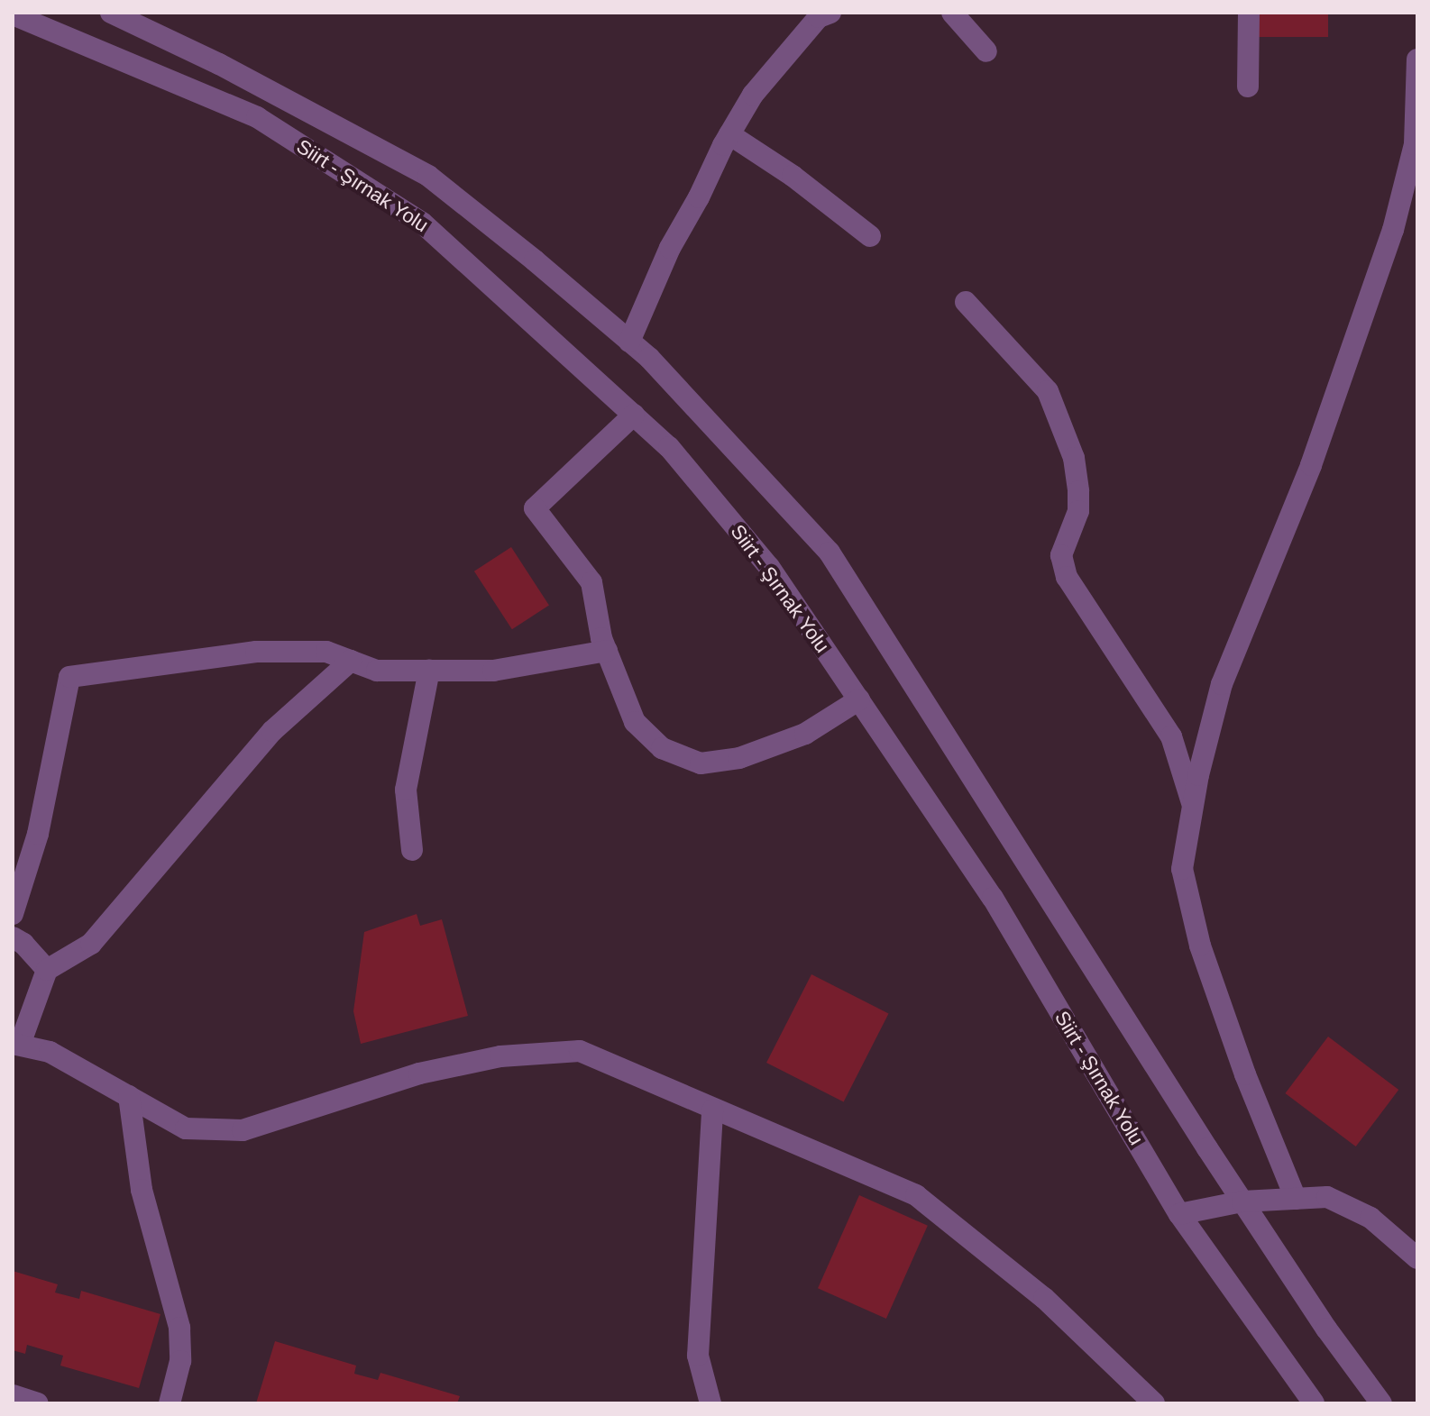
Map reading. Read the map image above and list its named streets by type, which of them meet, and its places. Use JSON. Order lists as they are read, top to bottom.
{
  "streets": {
    "street": ["Siirt - Şırnak Yolu"]
  }
}
